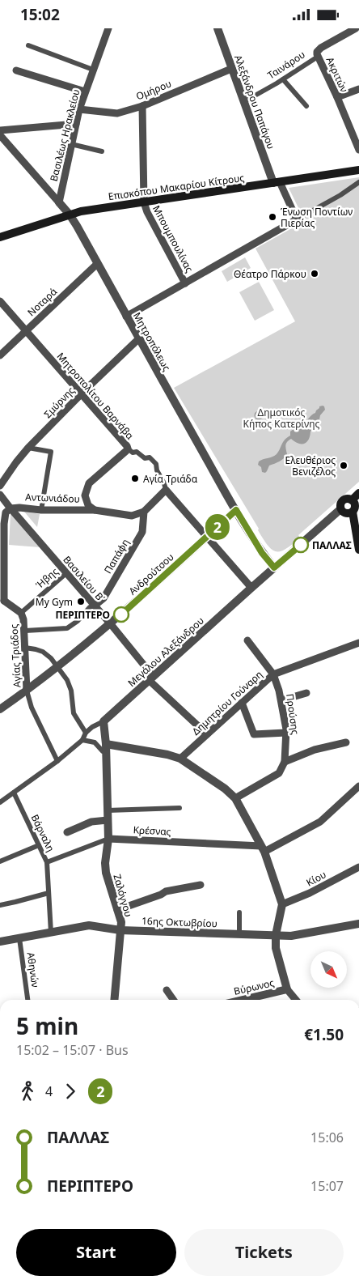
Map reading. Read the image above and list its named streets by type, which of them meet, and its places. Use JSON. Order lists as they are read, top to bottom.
{
  "streets": {
    "main road": ["Επισκόπου Μακαρίου Κίτρους"],
    "street": [
      "Ταινάρου",
      "Ακριτών",
      "Ομήρου",
      "Αλεξάνδρου Παπάγου",
      "Βασιλέως Ηρακλείου",
      "Μπουμπουλίνας",
      "Νοταρά",
      "Μητροπόλεως",
      "Μητροπολίτου Βαρνάβα",
      "Σμύρνης",
      "Αντωνιάδου",
      "Παπάφη",
      "Ανδρούτσου",
      "Ήβης",
      "Βασιλείου Β΄",
      "Μεγάλου Αλεξάνδρου",
      "Αγίας Τριάδος",
      "Δημητρίου Γούναρη",
      "Προύσης",
      "Κρέσνας",
      "Βάρναλη",
      "Κίου",
      "Ζαλόγγου",
      "16ης Οκτωβρίου",
      "Αθηνών",
      "Βύρωνος"
    ]
  },
  "crossings": [
    ["Ταινάρου", "Ακριτών"],
    ["Ταινάρου", "Αλεξάνδρου Παπάγου"],
    ["Ομήρου", "Αλεξάνδρου Παπάγου"],
    ["Ομήρου", "Βασιλέως Ηρακλείου"],
    ["Ομήρου", "Μπουμπουλίνας"],
    ["Αλεξάνδρου Παπάγου", "Επισκόπου Μακαρίου Κίτρους"],
    ["Βασιλέως Ηρακλείου", "Μητροπόλεως"],
    ["Επισκόπου Μακαρίου Κίτρους", "Μπουμπουλίνας"],
    ["Επισκόπου Μακαρίου Κίτρους", "Μητροπόλεως"],
    ["Νοταρά", "Μητροπόλεως"],
    ["Νοταρά", "Μητροπολίτου Βαρνάβα"],
    ["Μητροπόλεως", "Σμύρνης"],
    ["Μητροπόλεως", "Ανδρούτσου"],
    ["Μητροπόλεως", "Μεγάλου Αλεξάνδρου"],
    ["Μητροπολίτου Βαρνάβα", "Σμύρνης"],
    ["Μητροπολίτου Βαρνάβα", "Αντωνιάδου"],
    ["Μητροπολίτου Βαρνάβα", "Ανδρούτσου"],
    ["Μητροπολίτου Βαρνάβα", "Μεγάλου Αλεξάνδρου"],
    ["Αντωνιάδου", "Παπάφη"],
    ["Αντωνιάδου", "Βασιλείου Β΄"],
    ["Παπάφη", "Βασιλείου Β΄"],
    ["Παπάφη", "Αγίας Τριάδος"],
    ["Ανδρούτσου", "Βασιλείου Β΄"],
    ["Ανδρούτσου", "Αγίας Τριάδος"],
    ["Ήβης", "Βασιλείου Β΄"],
    ["Ήβης", "Αγίας Τριάδος"],
    ["Βασιλείου Β΄", "Μεγάλου Αλεξάνδρου"],
    ["Βασιλείου Β΄", "Δημητρίου Γούναρη"],
    ["Μεγάλου Αλεξάνδρου", "Ζαλόγγου"],
    ["Δημητρίου Γούναρη", "Προύσης"],
    ["Κρέσνας", "Βάρναλη"],
    ["Κρέσνας", "Ζαλόγγου"],
    ["Βάρναλη", "16ης Οκτωβρίου"],
    ["Ζαλόγγου", "16ης Οκτωβρίου"],
    ["16ης Οκτωβρίου", "Αθηνών"]
  ],
  "parks": ["Δημοτικός Κήπος Κατερίνης"],
  "places": [
    "Ένωση Ποντίων Πιερίας",
    "Θέατρο Πάρκου",
    "Ελευθέριος Βενιζέλος",
    "Αγία Τριάδα",
    "ΠΑΛΛΑΣ",
    "My Gym",
    "ΠΕΡΙΠΤΕΡΟ"
  ],
  "lines": ["bus line 2"],
  "north": "bottom right",
  "page": {
    "status": "15:02",
    "on_map": "2",
    "heading": ["5 min", "15:02 – 15:07 · Bus", "€1.50"],
    "legs": ["4", "2"],
    "list": [
      {
        "name": "ΠΑΛΛΑΣ",
        "value": "15:06"
      },
      {
        "name": "ΠΕΡΙΠΤΕΡΟ",
        "value": "15:07"
      }
    ],
    "buttons": ["Start", "Tickets"]
  }
}
